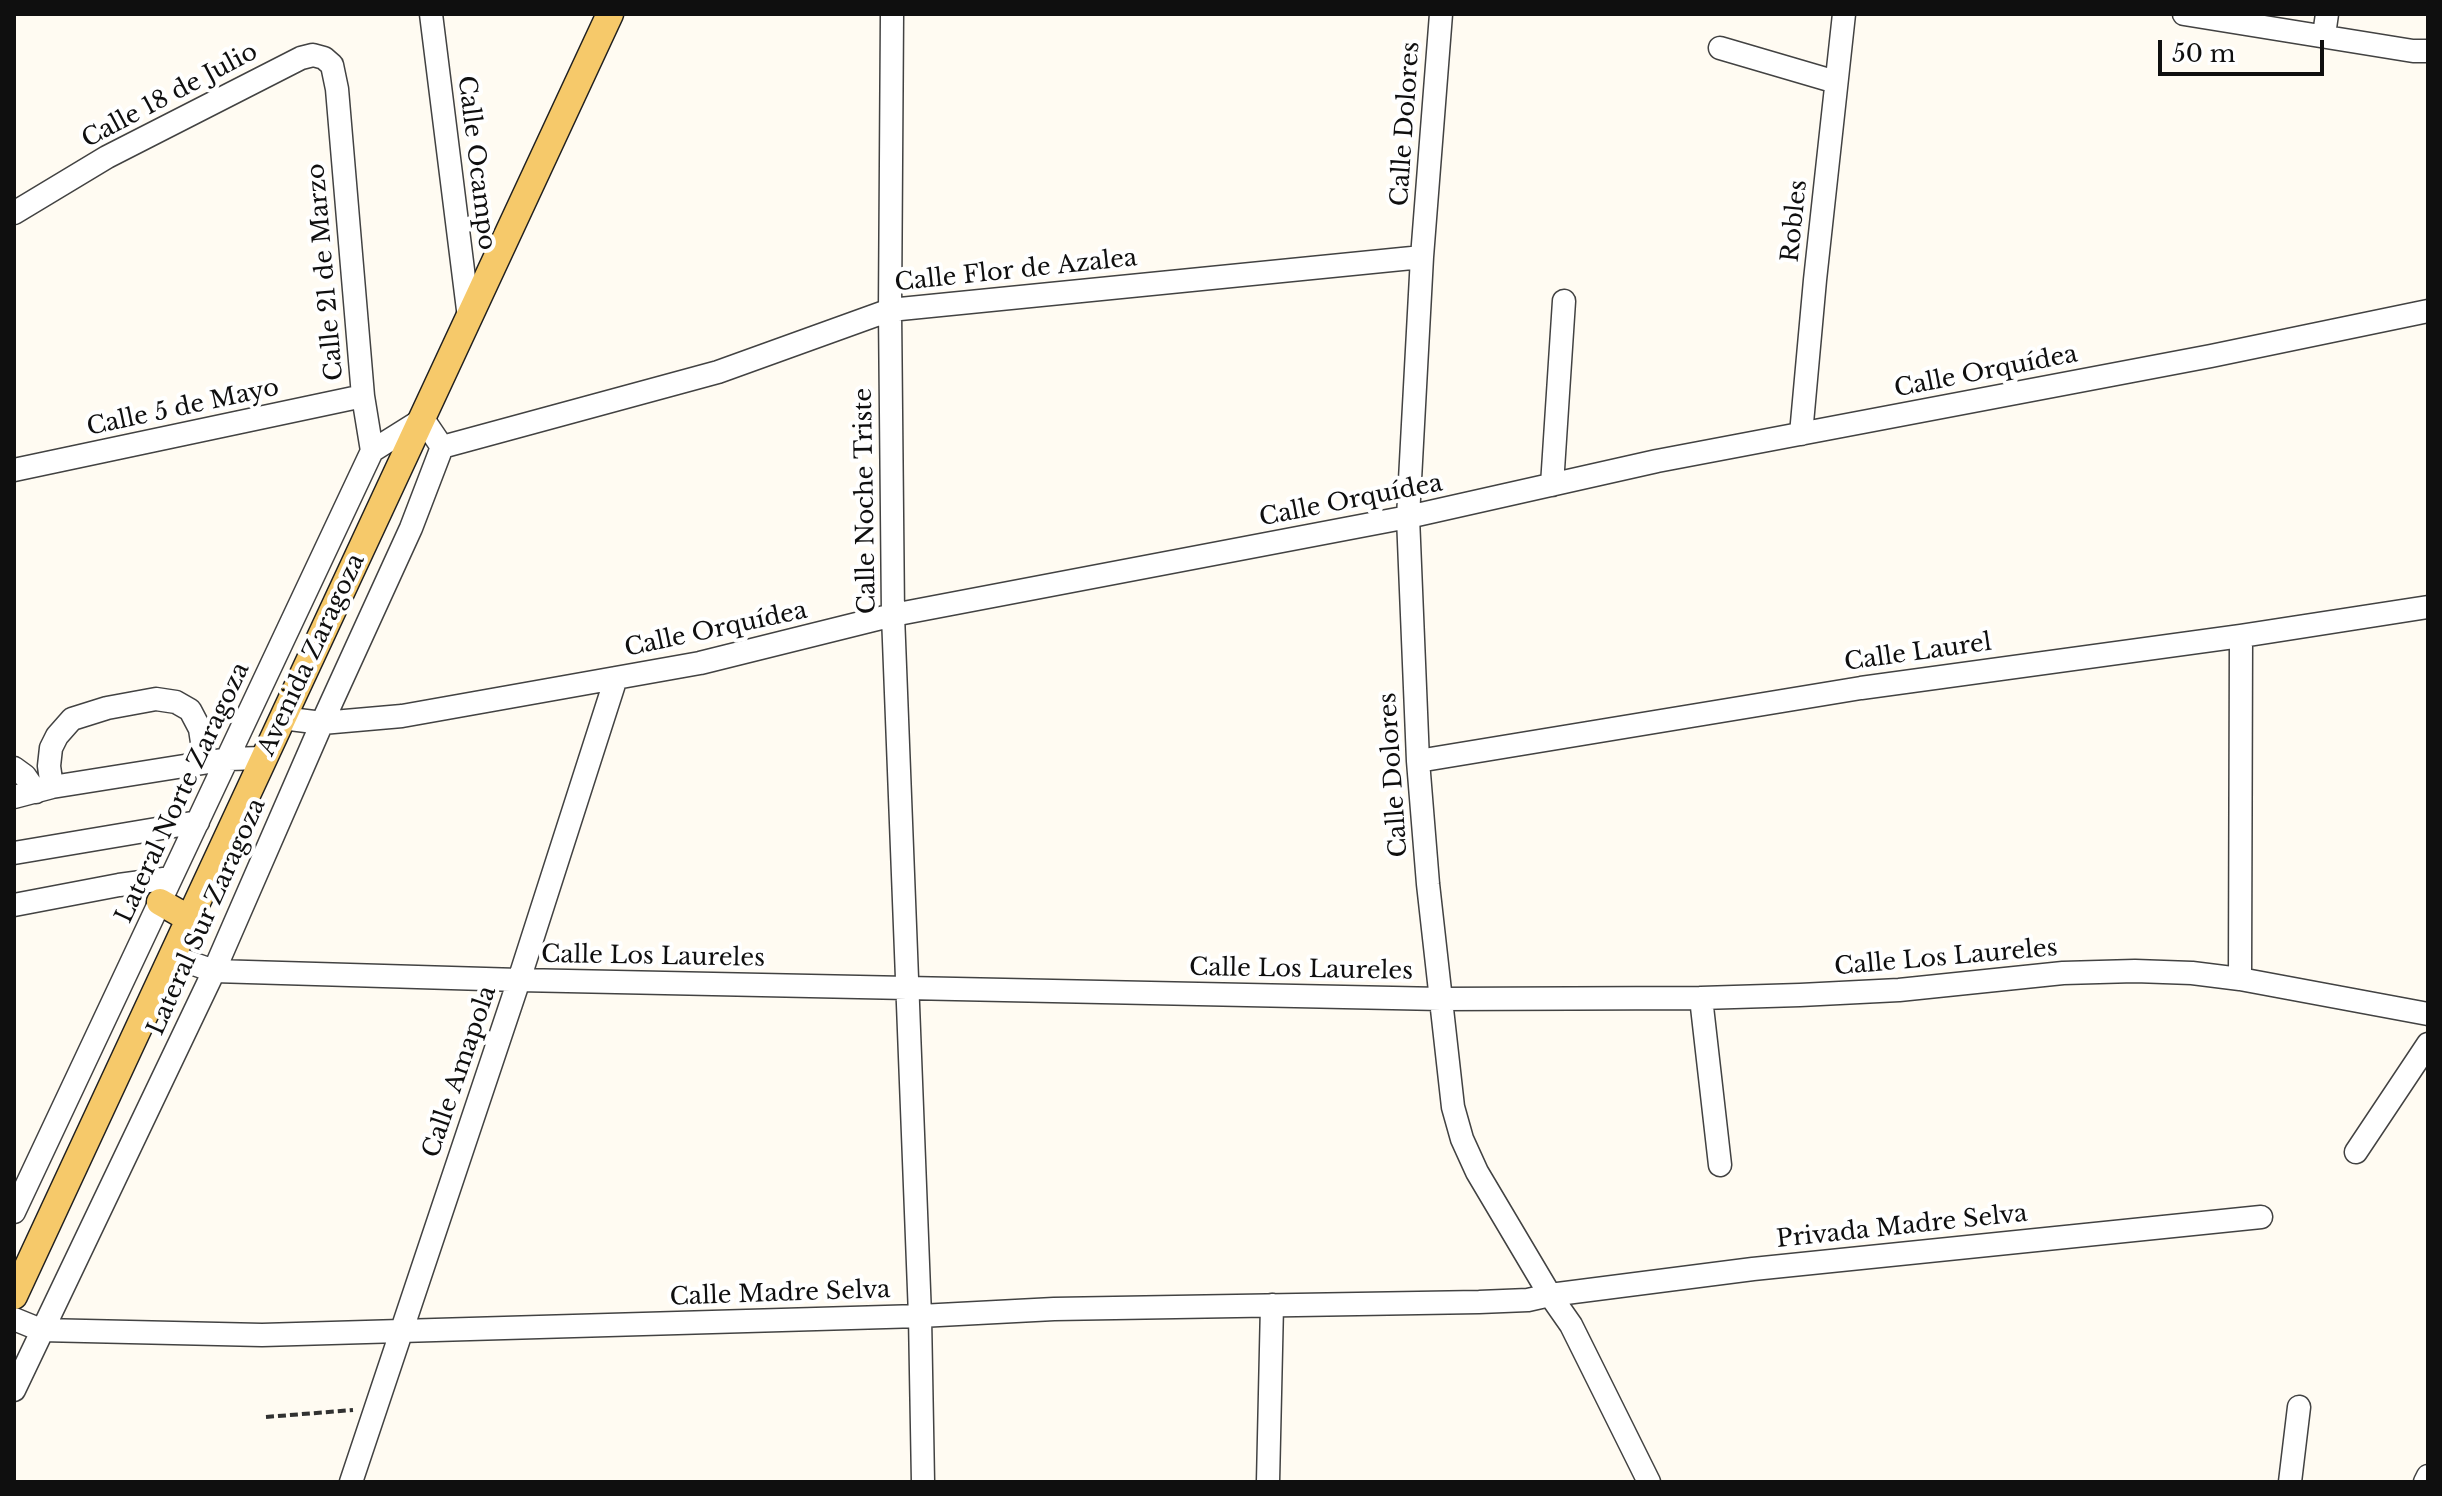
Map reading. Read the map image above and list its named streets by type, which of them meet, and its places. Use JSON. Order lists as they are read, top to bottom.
{
  "streets": {
    "main road": ["Avenida Zaragoza"],
    "street": [
      "Calle 18 de Julio",
      "Calle Dolores",
      "Calle Ocampo",
      "Robles",
      "Calle Flor de Azalea",
      "Calle 21 de Marzo",
      "Calle Orquídea",
      "Calle 5 de Mayo",
      "Calle Noche Triste",
      "Calle Laurel",
      "Lateral Norte Zaragoza",
      "Lateral Sur Zaragoza",
      "Calle Los Laureles",
      "Calle Amapola",
      "Privada Madre Selva",
      "Calle Madre Selva"
    ]
  },
  "crossings": [
    ["Calle 18 de Julio", "Calle 21 de Marzo"],
    ["Calle Dolores", "Calle Flor de Azalea"],
    ["Calle Dolores", "Calle Orquídea"],
    ["Calle Dolores", "Calle Laurel"],
    ["Calle Dolores", "Calle Los Laureles"],
    ["Calle Dolores", "Privada Madre Selva"],
    ["Calle Dolores", "Calle Madre Selva"],
    ["Calle Ocampo", "Avenida Zaragoza"],
    ["Robles", "Calle Orquídea"],
    ["Calle Flor de Azalea", "Calle Noche Triste"],
    ["Calle Flor de Azalea", "Lateral Sur Zaragoza"],
    ["Calle 21 de Marzo", "Calle 5 de Mayo"],
    ["Calle 21 de Marzo", "Lateral Norte Zaragoza"],
    ["Calle Orquídea", "Calle Noche Triste"],
    ["Calle Orquídea", "Avenida Zaragoza"],
    ["Calle Orquídea", "Lateral Sur Zaragoza"],
    ["Calle Orquídea", "Calle Amapola"],
    ["Calle Noche Triste", "Calle Los Laureles"],
    ["Calle Noche Triste", "Calle Madre Selva"],
    ["Avenida Zaragoza", "Calle Los Laureles"],
    ["Lateral Sur Zaragoza", "Calle Los Laureles"],
    ["Lateral Sur Zaragoza", "Calle Madre Selva"],
    ["Calle Los Laureles", "Calle Amapola"],
    ["Calle Amapola", "Calle Madre Selva"],
    ["Privada Madre Selva", "Calle Madre Selva"]
  ],
  "scale_bar": "50 m"
}
